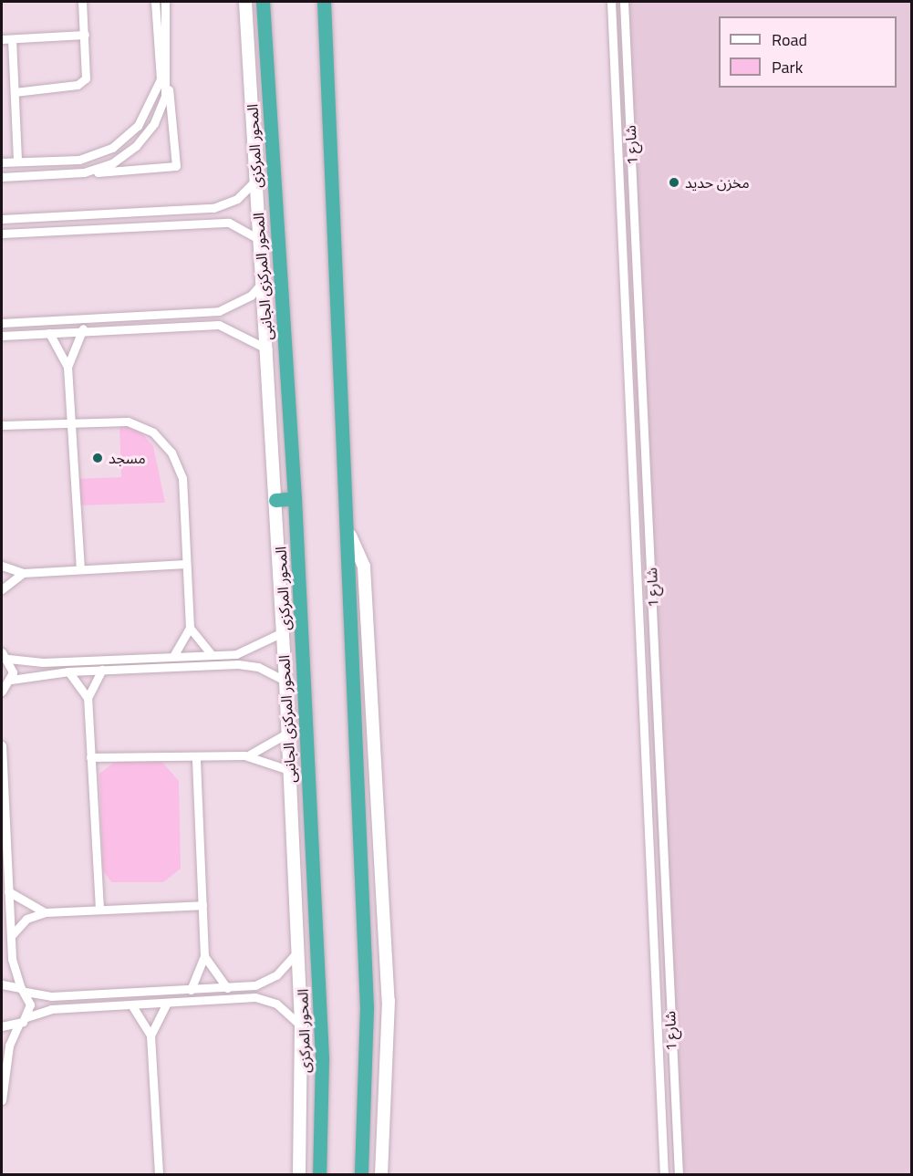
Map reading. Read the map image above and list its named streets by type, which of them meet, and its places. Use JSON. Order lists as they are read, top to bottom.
{
  "streets": {
    "highway": ["المحور المركزى"],
    "main road": ["المحور المركزى الجانبى"],
    "street": ["شارع 1"]
  },
  "places": ["مخزن حديد", "مسجد"],
  "legend": ["Road", "Park"]
}
